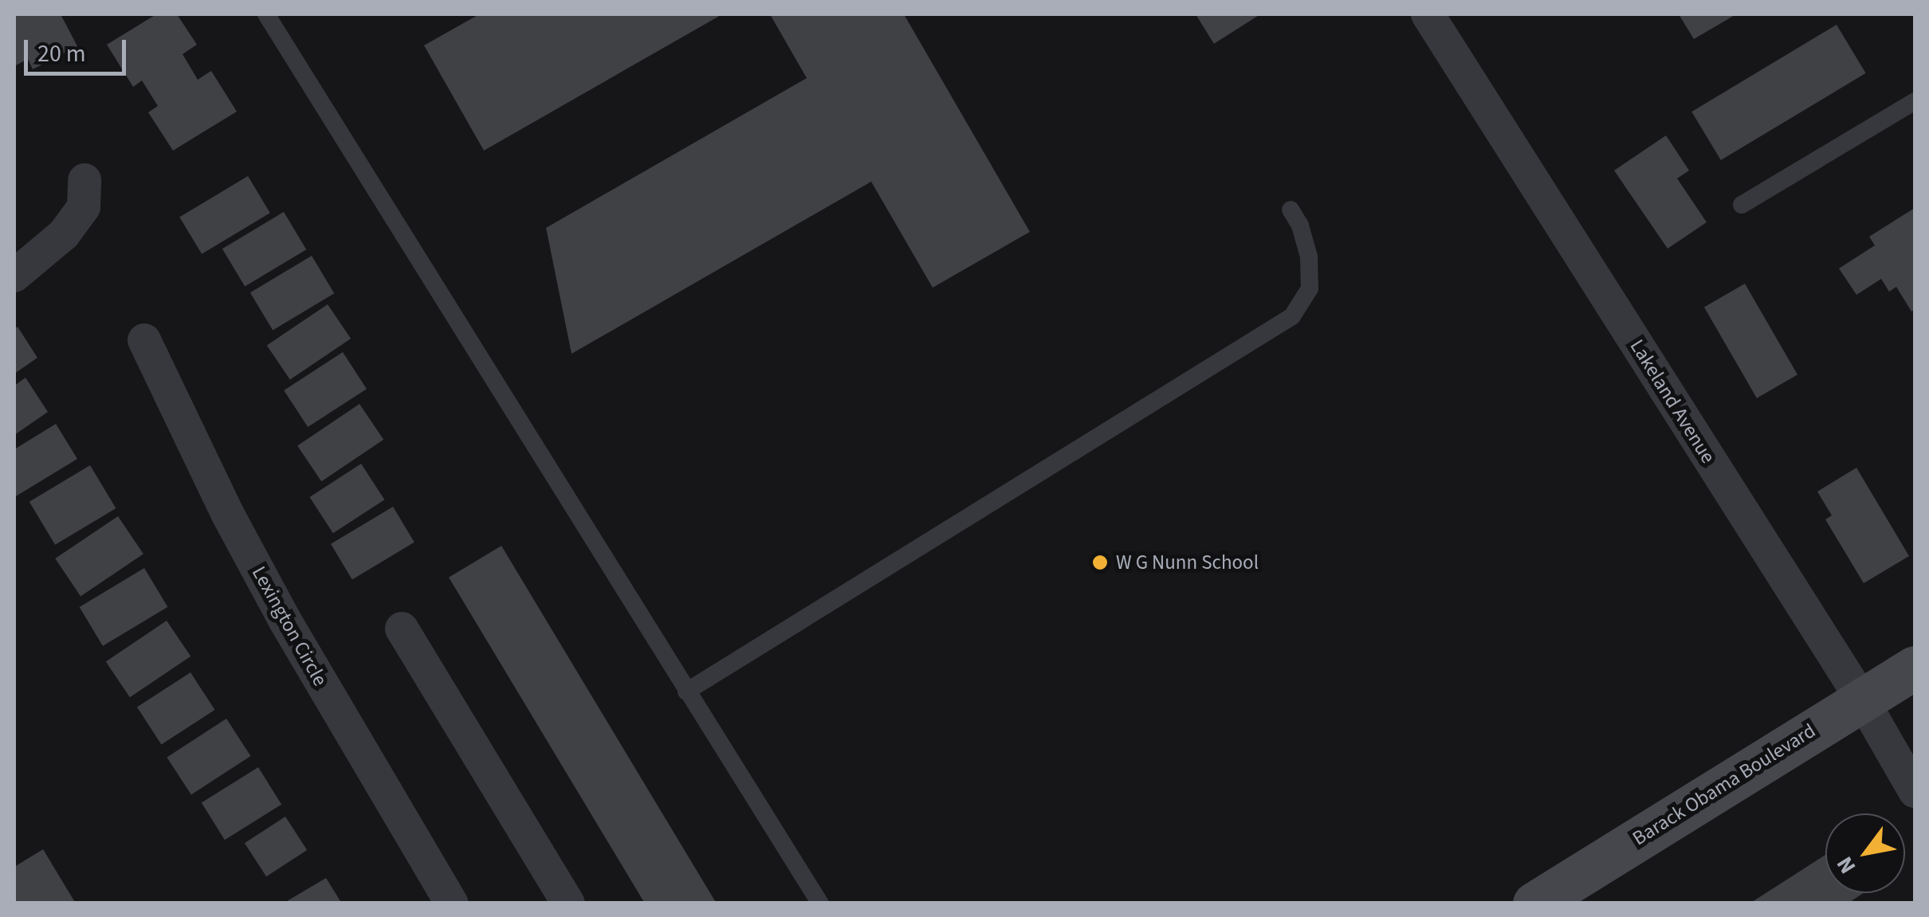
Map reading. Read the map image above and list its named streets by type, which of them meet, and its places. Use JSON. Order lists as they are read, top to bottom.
{
  "streets": {
    "main road": ["Barack Obama Boulevard"],
    "street": ["Lakeland Avenue", "Lexington Circle"]
  },
  "crossings": [
    ["Lakeland Avenue", "Barack Obama Boulevard"]
  ],
  "places": ["W G Nunn School"],
  "scale_bar": "20 m",
  "north": "bottom left"
}
